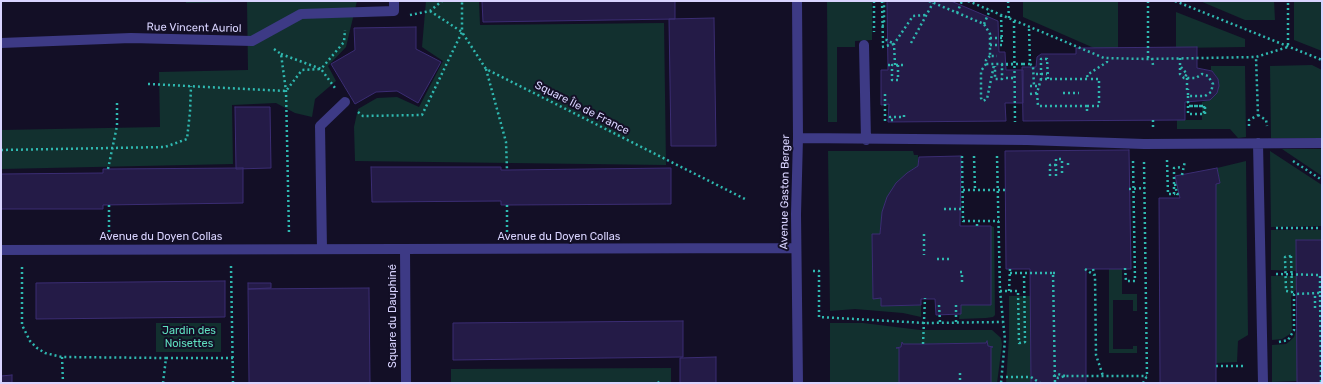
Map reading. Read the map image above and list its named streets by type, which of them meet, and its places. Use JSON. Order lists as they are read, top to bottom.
{
  "streets": {
    "street": [
      "Rue Vincent Auriol",
      "Avenue Gaston Berger",
      "Avenue du Doyen Collas",
      "Square du Dauphiné"
    ],
    "path": ["Square Île de France"]
  },
  "crossings": [
    ["Avenue Gaston Berger", "Avenue du Doyen Collas"],
    ["Avenue du Doyen Collas", "Square du Dauphiné"]
  ],
  "parks": ["Jardin des Noisettes"]
}
